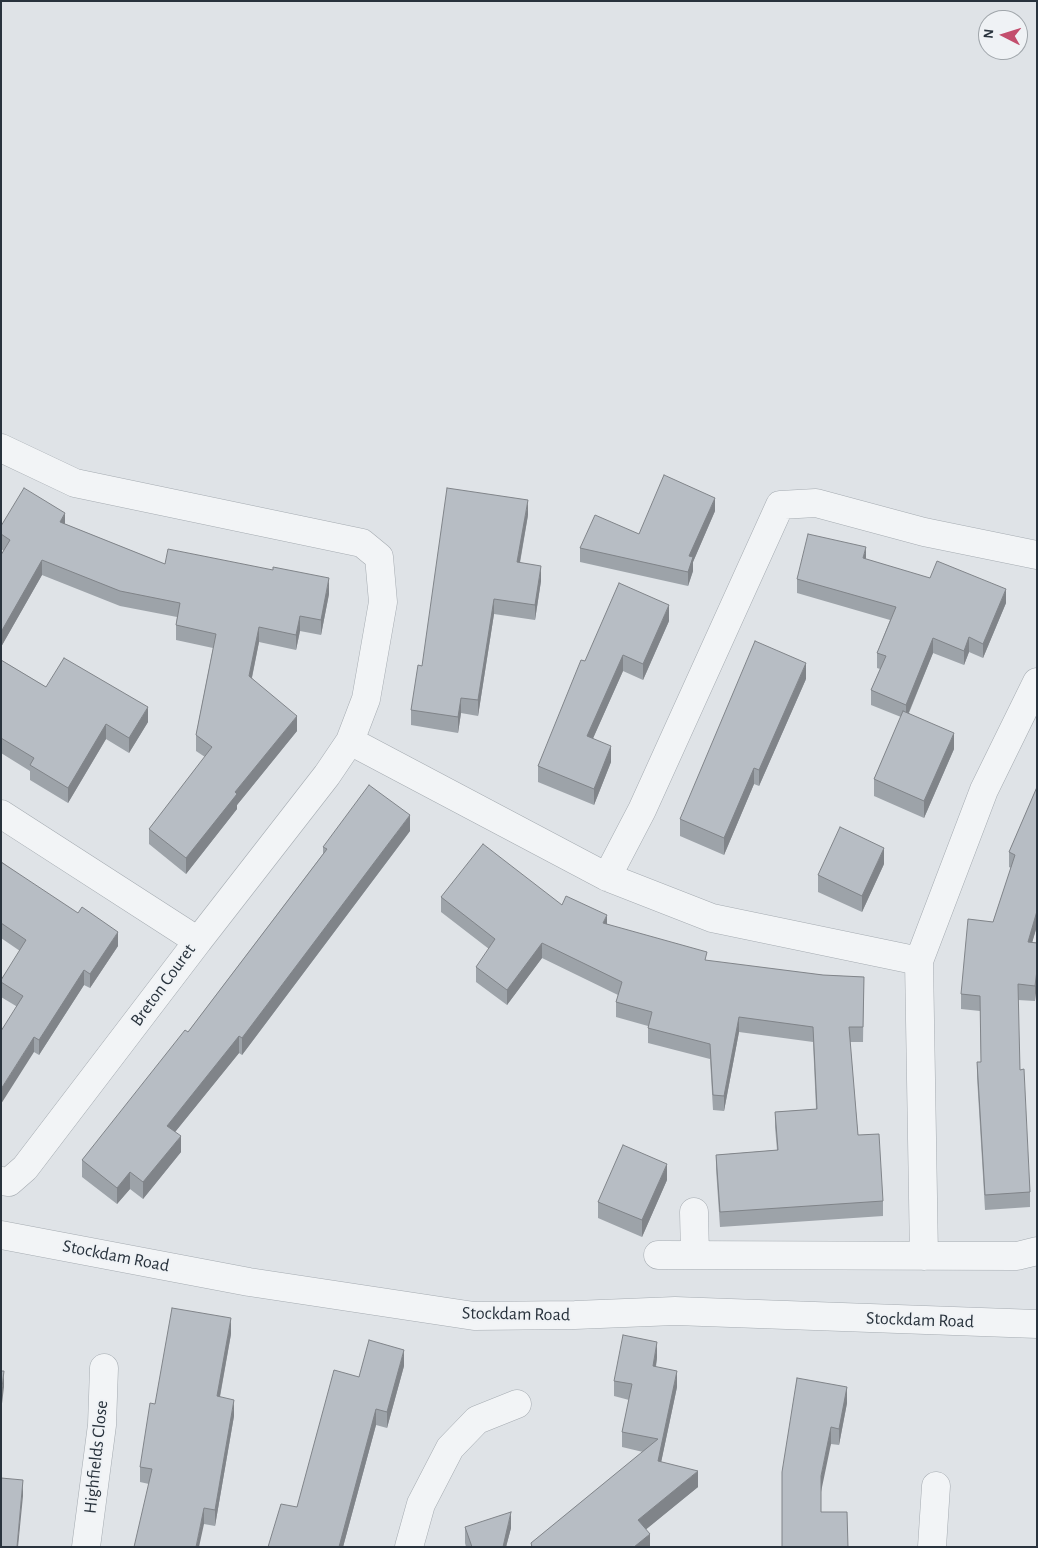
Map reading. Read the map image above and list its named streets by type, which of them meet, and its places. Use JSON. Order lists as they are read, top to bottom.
{
  "streets": {
    "street": ["Breton Couret", "Stockdam Road", "Highfields Close"]
  },
  "north": "left"
}
